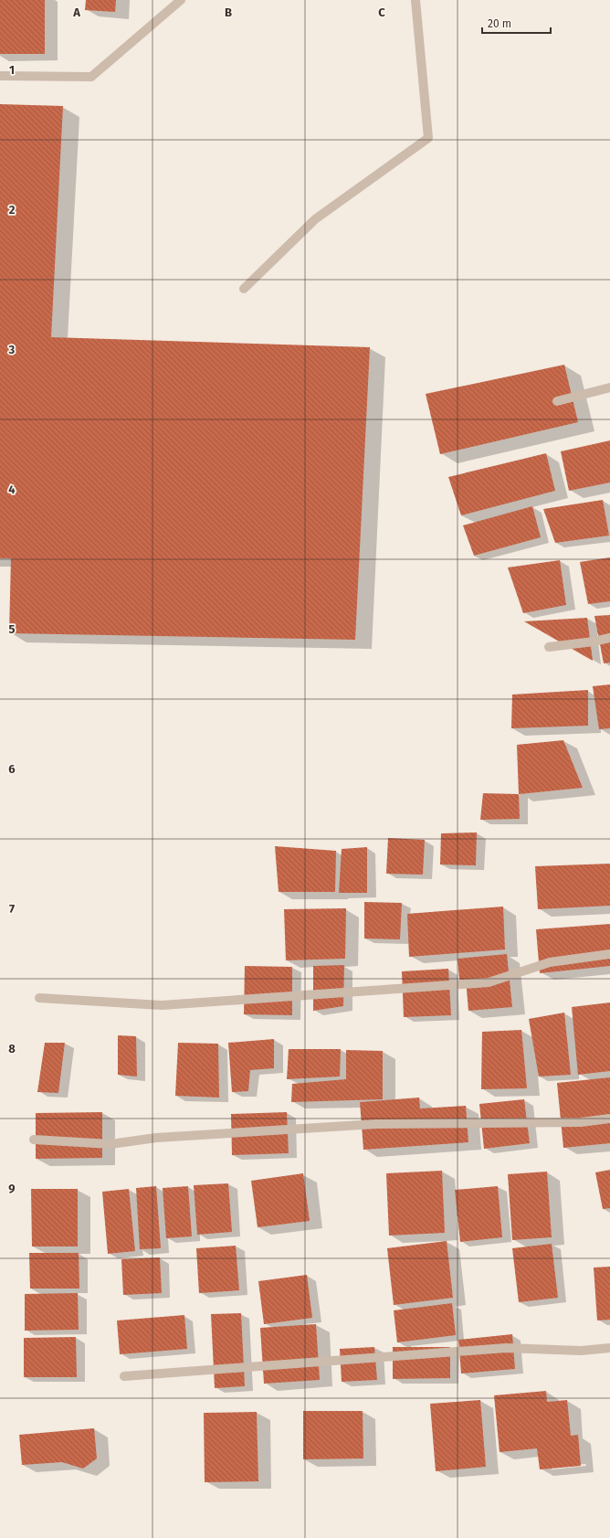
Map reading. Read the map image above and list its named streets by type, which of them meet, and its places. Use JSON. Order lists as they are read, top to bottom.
{
  "scale_bar": "20 m",
  "grid": {
    "columns": ["A", "B", "C"],
    "rows": [
      "1",
      "2",
      "3",
      "4",
      "5",
      "6",
      "7",
      "8",
      "9"
    ]
  }
}
